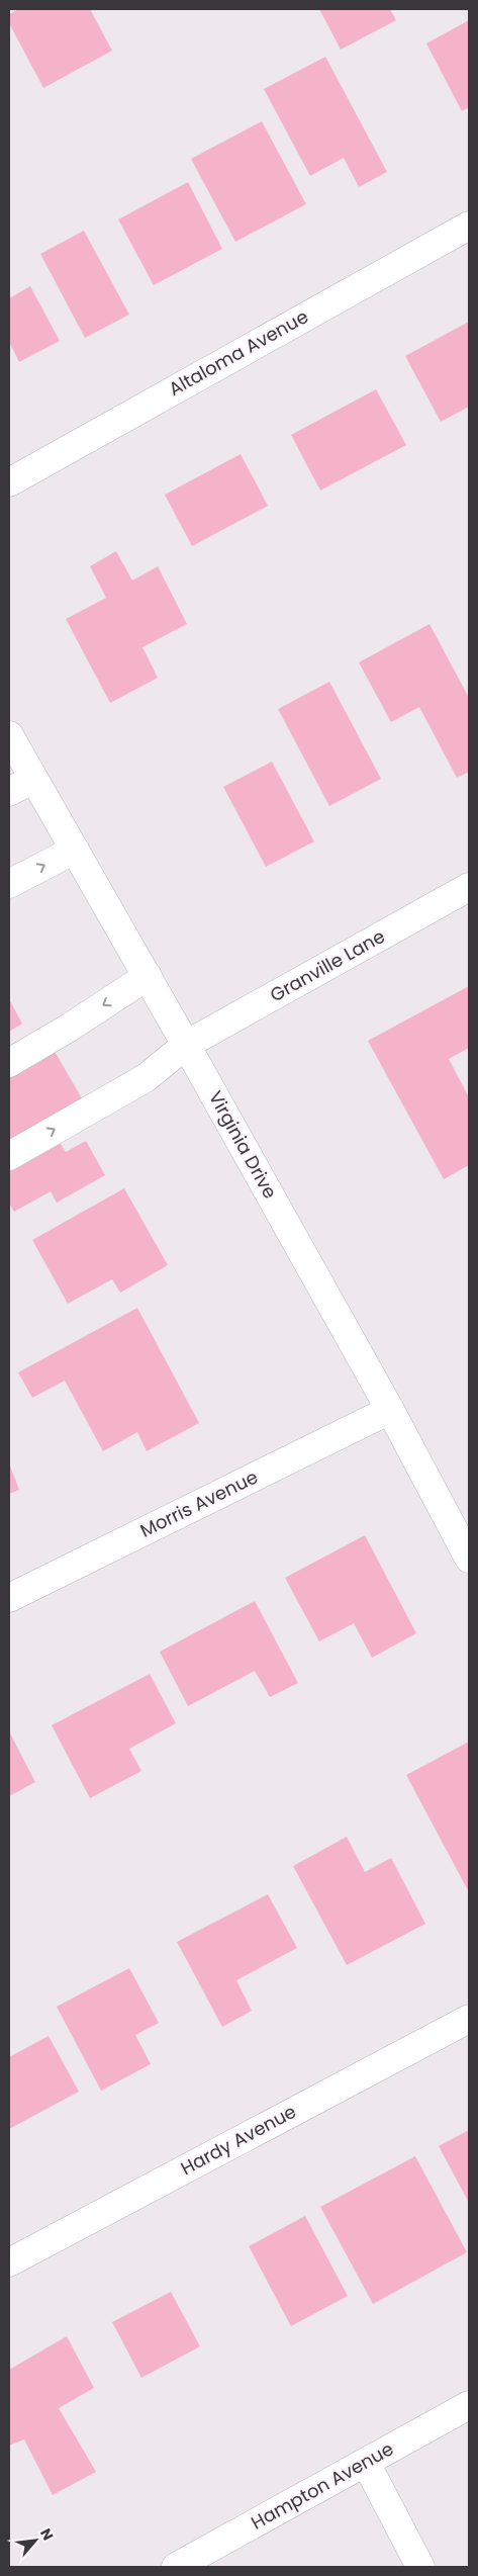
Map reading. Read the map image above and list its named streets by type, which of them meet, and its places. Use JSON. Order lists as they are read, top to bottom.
{
  "streets": {
    "street": [
      "Altaloma Avenue",
      "Granville Lane",
      "Virginia Drive",
      "Morris Avenue",
      "Hardy Avenue",
      "Hampton Avenue"
    ]
  },
  "crossings": [
    ["Granville Lane", "Virginia Drive"],
    ["Virginia Drive", "Morris Avenue"]
  ],
  "north": "top right"
}
